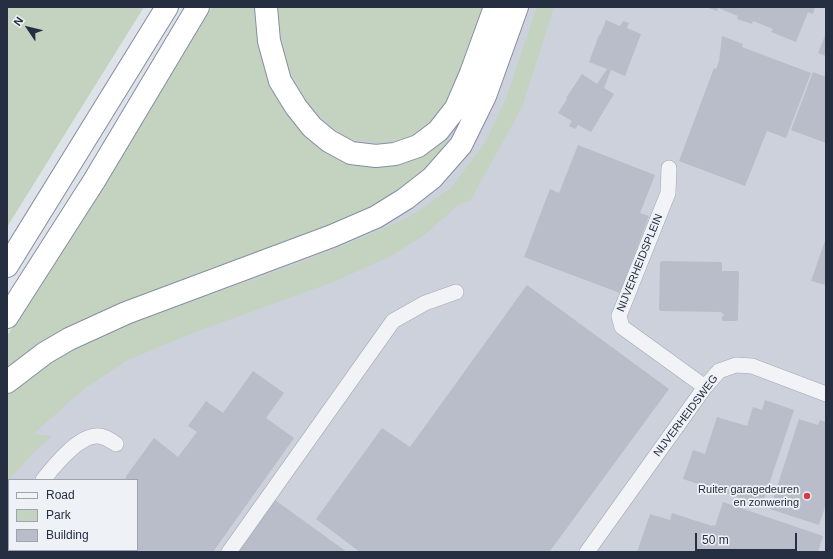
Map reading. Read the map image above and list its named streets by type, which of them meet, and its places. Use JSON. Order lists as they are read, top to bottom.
{
  "streets": {
    "street": ["NIJVERHEIDSPLEIN", "NIJVERHEIDSWEG"]
  },
  "crossings": [
    ["NIJVERHEIDSPLEIN", "NIJVERHEIDSWEG"]
  ],
  "places": ["Ruiter garagedeuren en zonwering"],
  "legend": ["Road", "Park", "Building"],
  "scale_bar": "50 m",
  "north": "top left"
}
